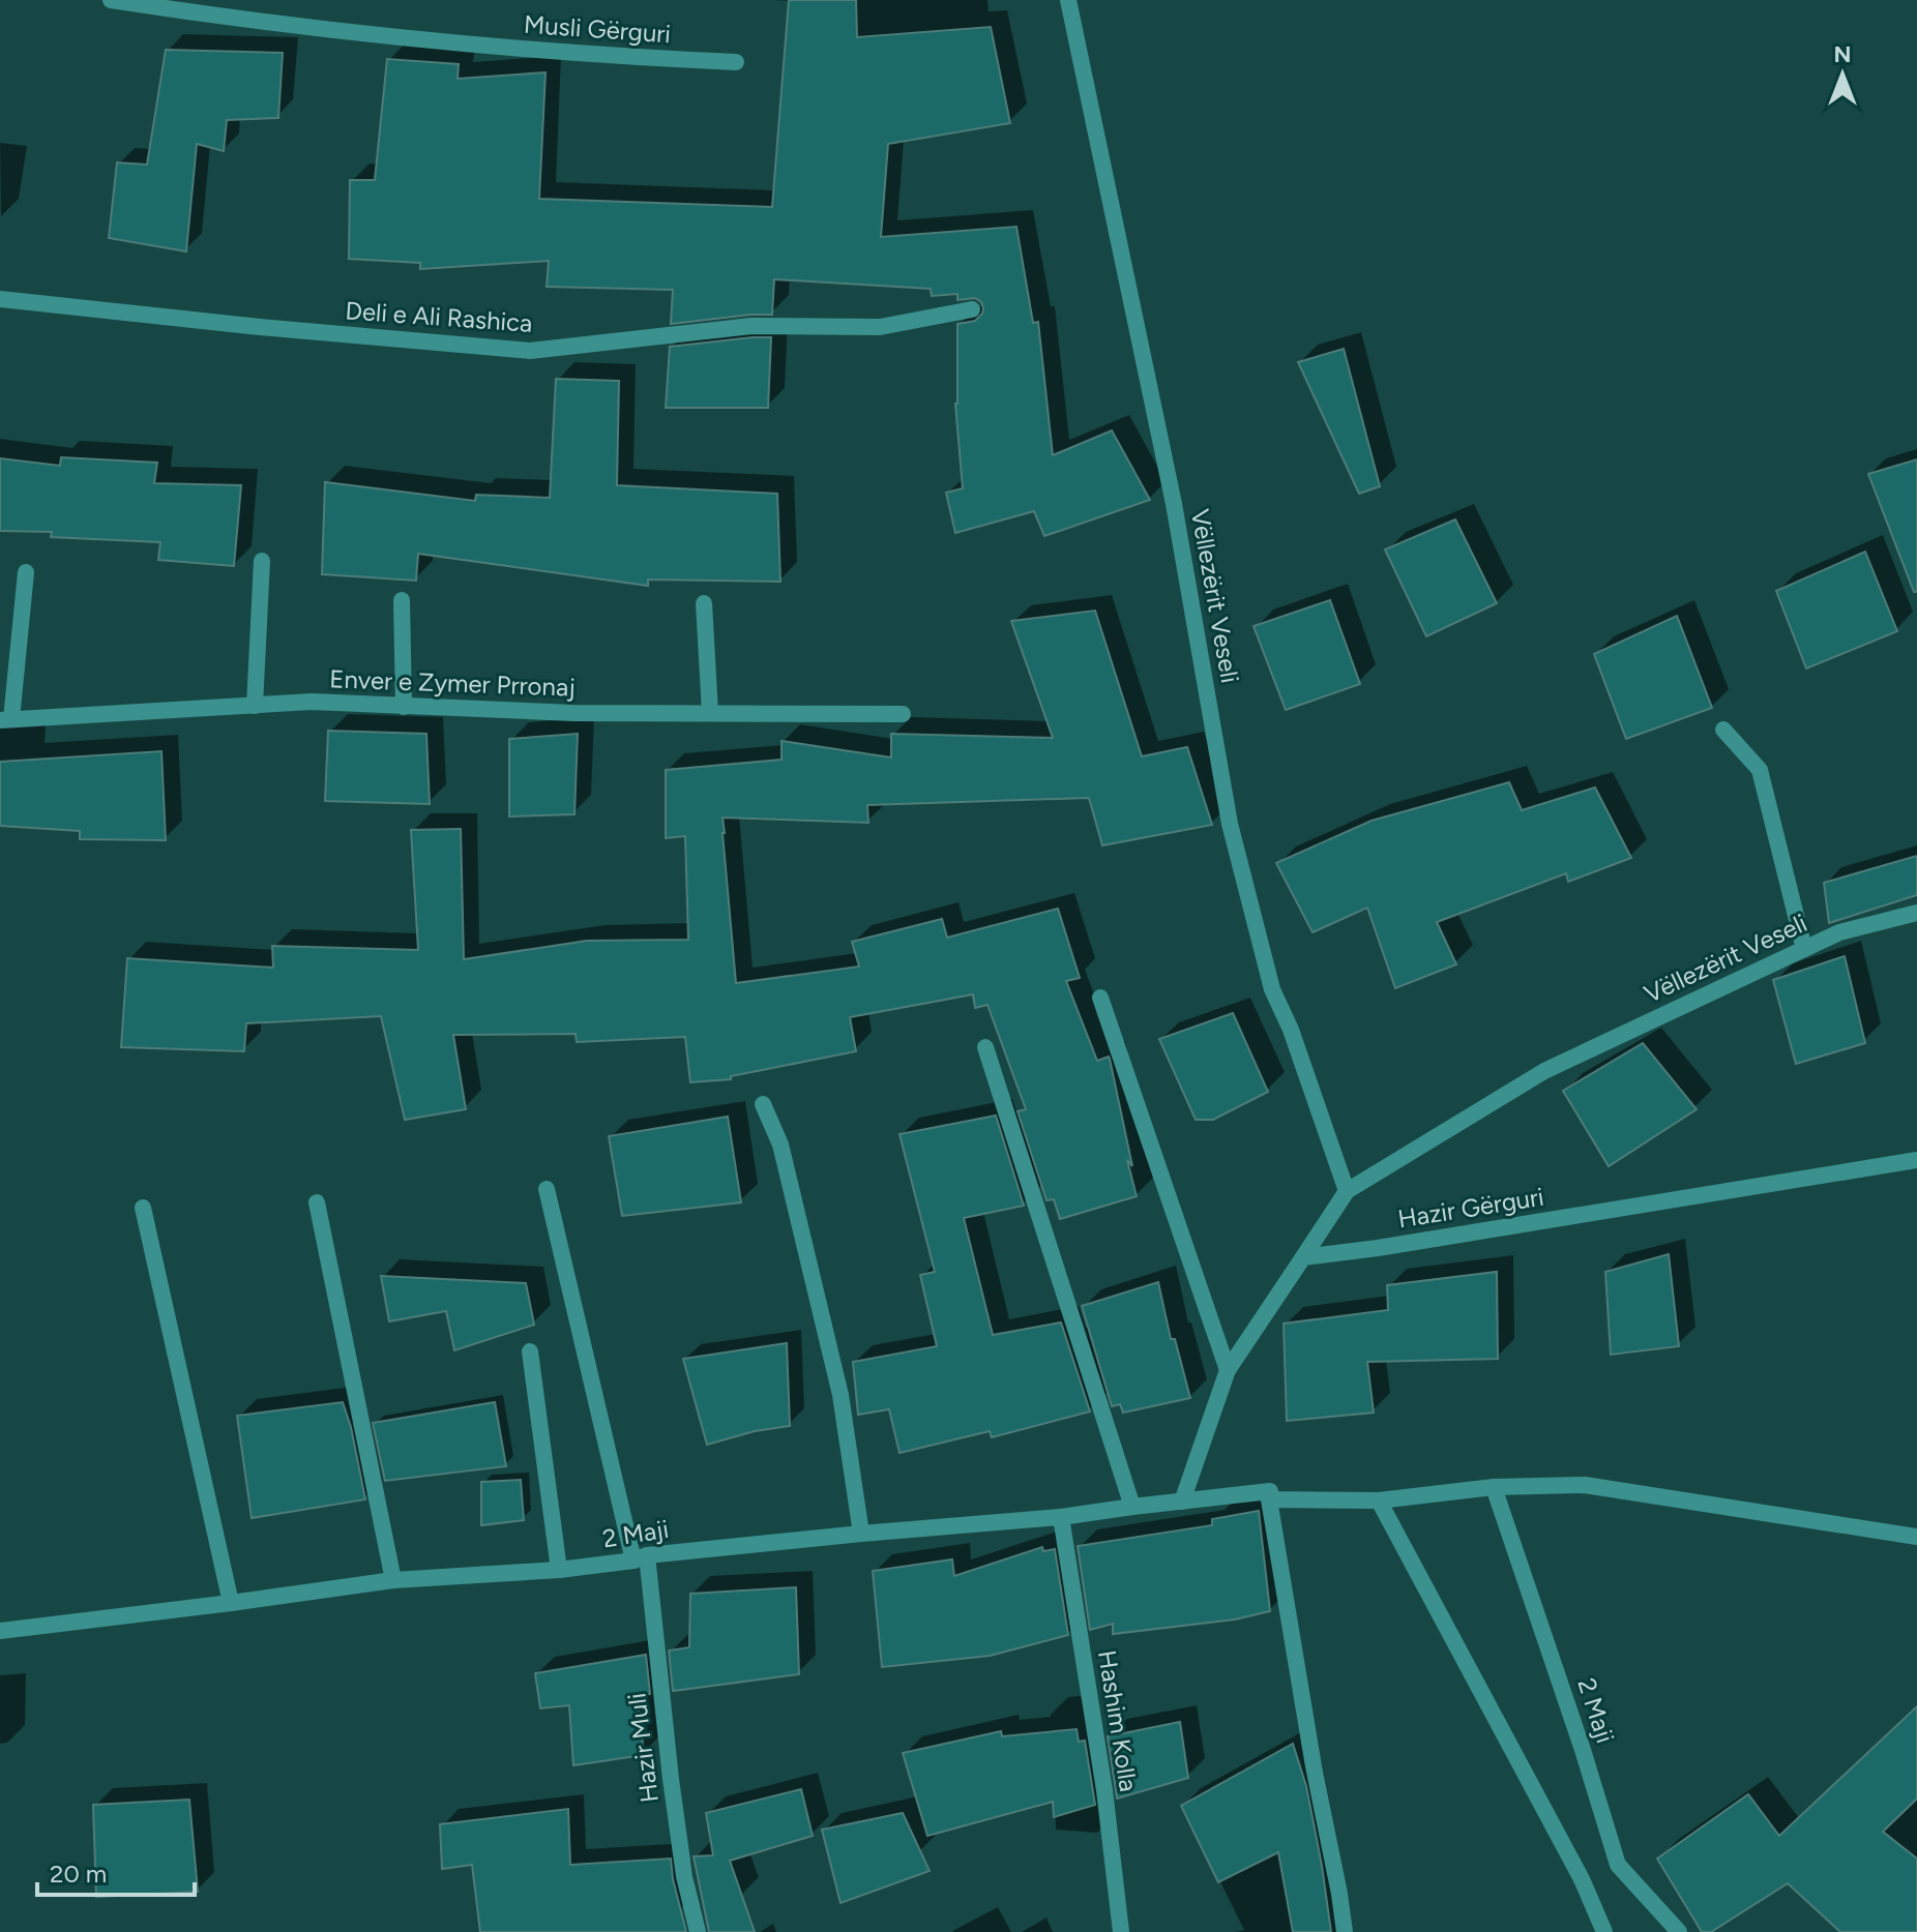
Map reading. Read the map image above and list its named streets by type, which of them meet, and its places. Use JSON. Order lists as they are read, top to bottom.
{
  "streets": {
    "street": [
      "Musli Gërguri",
      "Deli e Ali Rashica",
      "Vëllezërit Veseli",
      "Enver e Zymer Prronaj",
      "Hazir Gërguri",
      "2 Maji",
      "Hashim Kolla",
      "Hazir Muli"
    ]
  },
  "crossings": [
    ["Vëllezërit Veseli", "Hazir Gërguri"],
    ["2 Maji", "Hashim Kolla"],
    ["2 Maji", "Hazir Muli"]
  ],
  "scale_bar": "20 m",
  "north": "top"
}
